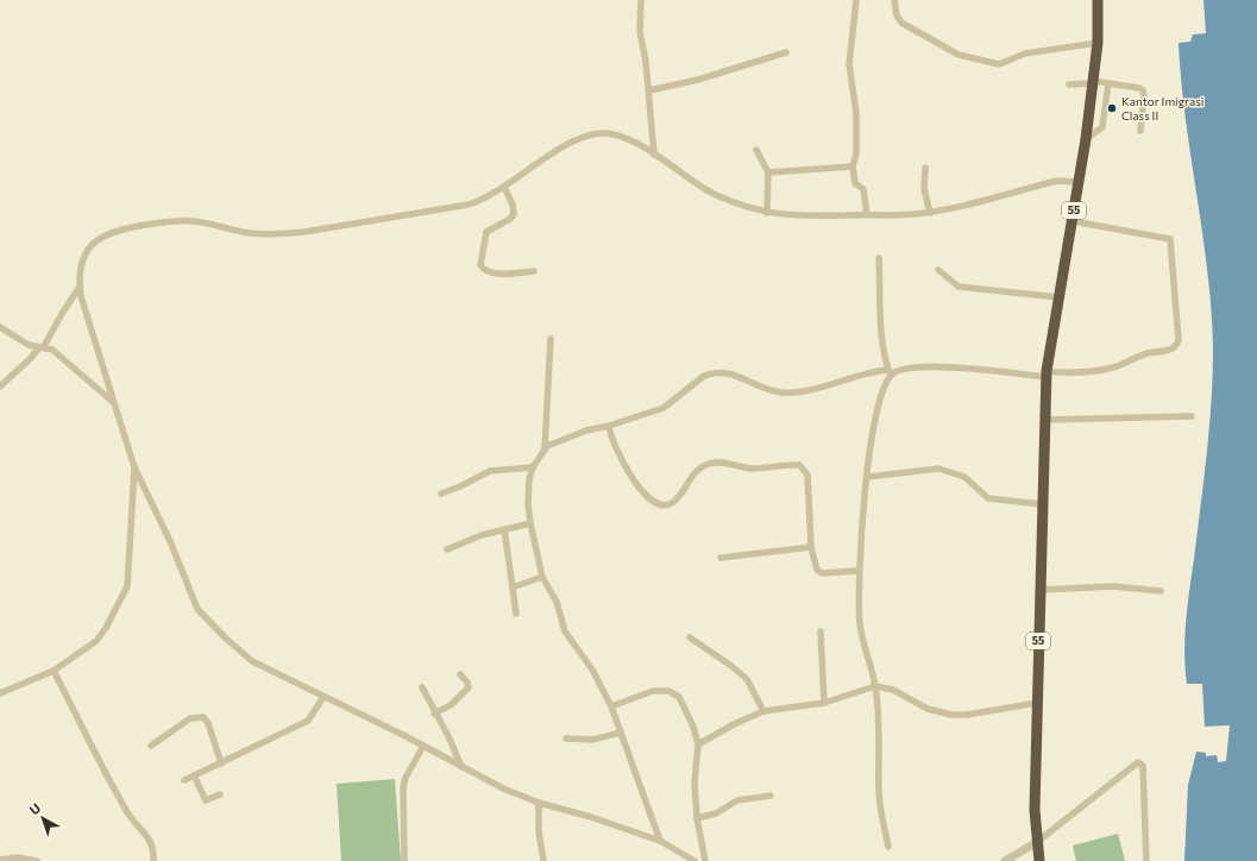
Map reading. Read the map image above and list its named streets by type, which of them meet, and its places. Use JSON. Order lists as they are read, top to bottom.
{
  "streets": {
    "highway": ["55"]
  },
  "places": ["Kantor Imigrasi Class II"],
  "north": "top left"
}
